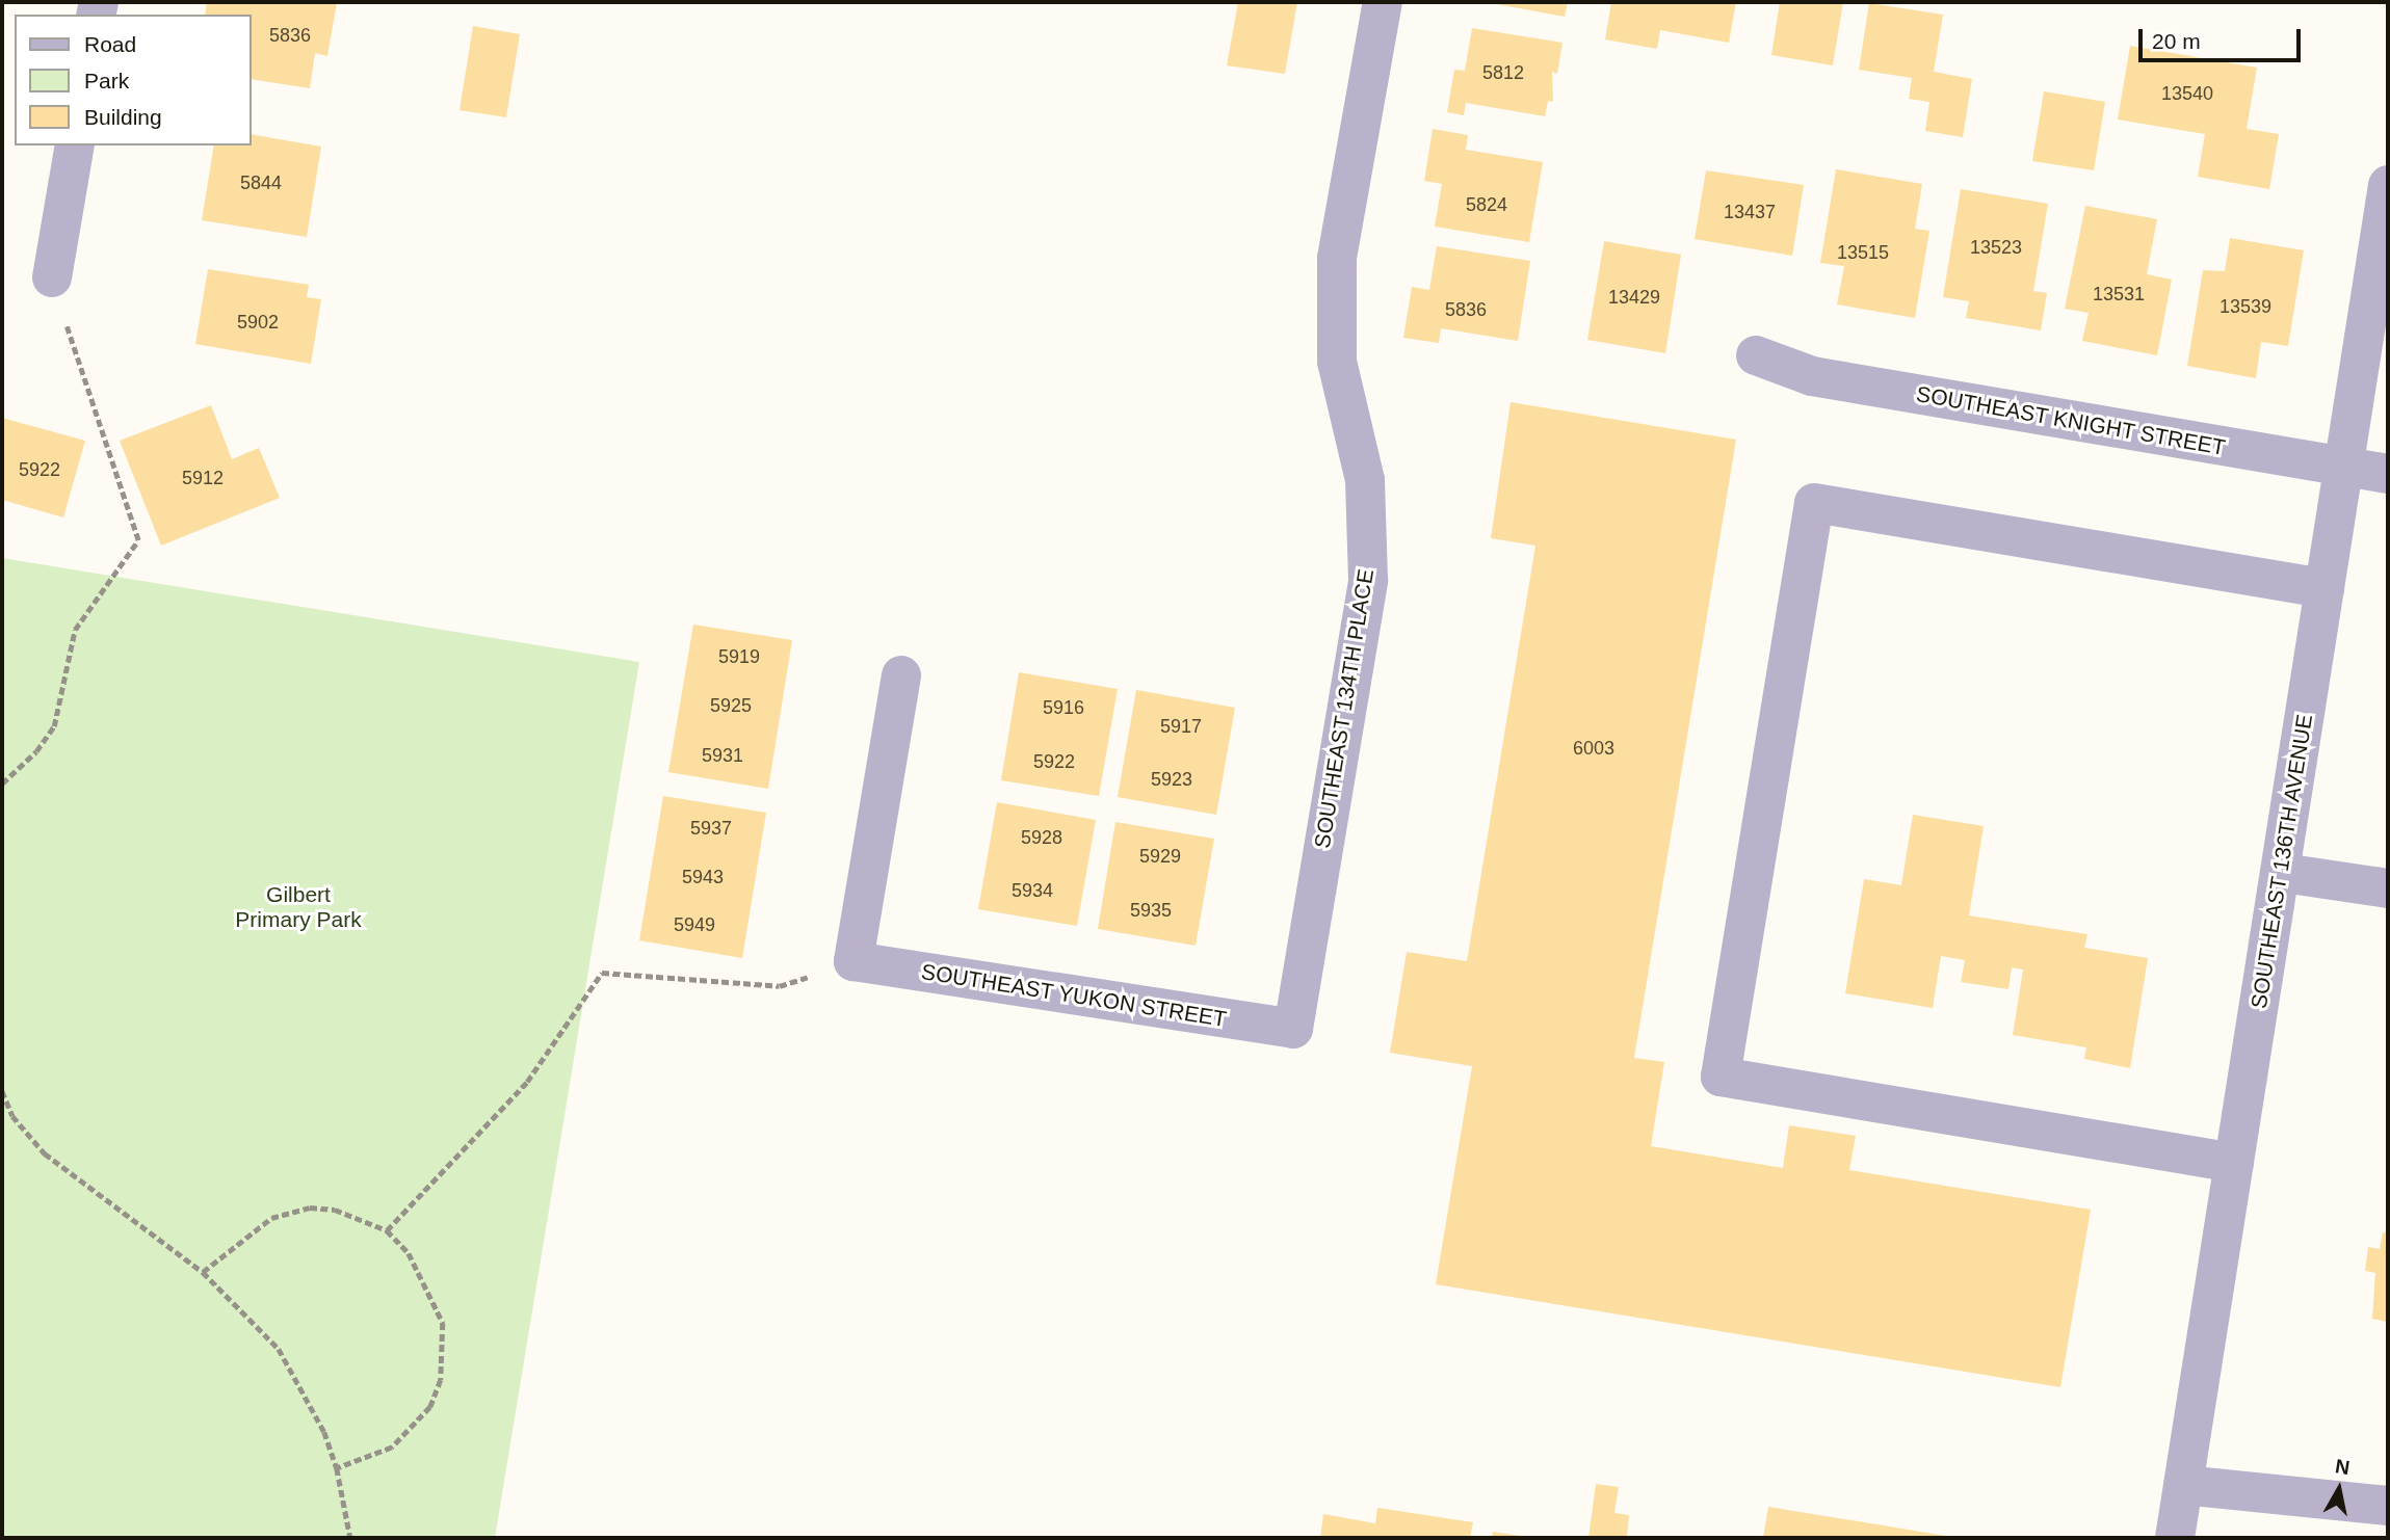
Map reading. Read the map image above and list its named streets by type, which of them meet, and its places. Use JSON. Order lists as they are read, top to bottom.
{
  "streets": {
    "street": [
      "SOUTHEAST KNIGHT STREET",
      "SOUTHEAST 134TH PLACE",
      "SOUTHEAST 136TH AVENUE",
      "SOUTHEAST YUKON STREET"
    ]
  },
  "crossings": [
    ["SOUTHEAST KNIGHT STREET", "SOUTHEAST 136TH AVENUE"],
    ["SOUTHEAST 134TH PLACE", "SOUTHEAST YUKON STREET"]
  ],
  "parks": ["Gilbert Primary Park"],
  "house_numbers": [
    "5836",
    "5812",
    "13540",
    "5844",
    "5824",
    "13437",
    "13523",
    "13515",
    "13531",
    "13429",
    "13539",
    "5836",
    "5902",
    "5922",
    "5912",
    "5919",
    "5925",
    "5916",
    "5917",
    "6003",
    "5931",
    "5922",
    "5923",
    "5937",
    "5928",
    "5929",
    "5943",
    "5934",
    "5935",
    "5949"
  ],
  "legend": ["Road", "Park", "Building"],
  "scale_bar": "20 m",
  "north": "top"
}
